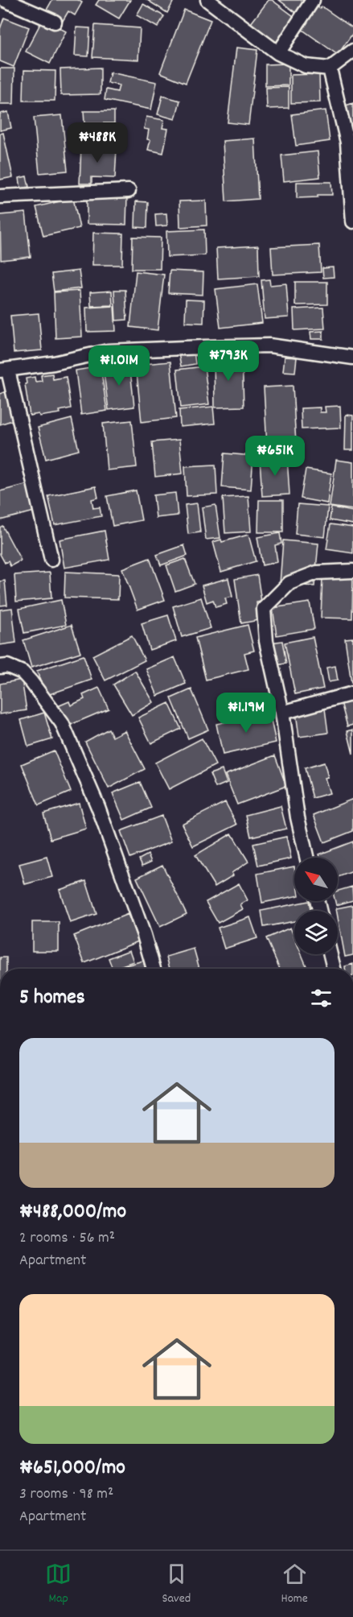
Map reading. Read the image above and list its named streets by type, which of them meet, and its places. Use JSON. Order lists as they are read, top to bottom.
{
  "north": "top left",
  "page": {
    "price": [
      "₦488K",
      "₦793K",
      "₦1.01M",
      "₦651K",
      "₦1.19M"
    ],
    "heading": "5 homes",
    "list": [
      {
        "name": "₦488,000/mo",
        "note": "2 rooms · 56 m² · Apartment"
      },
      {
        "name": "₦651,000/mo",
        "note": "3 rooms · 98 m² · Apartment"
      }
    ],
    "tabs": ["Map", "Saved", "Home"]
  }
}
